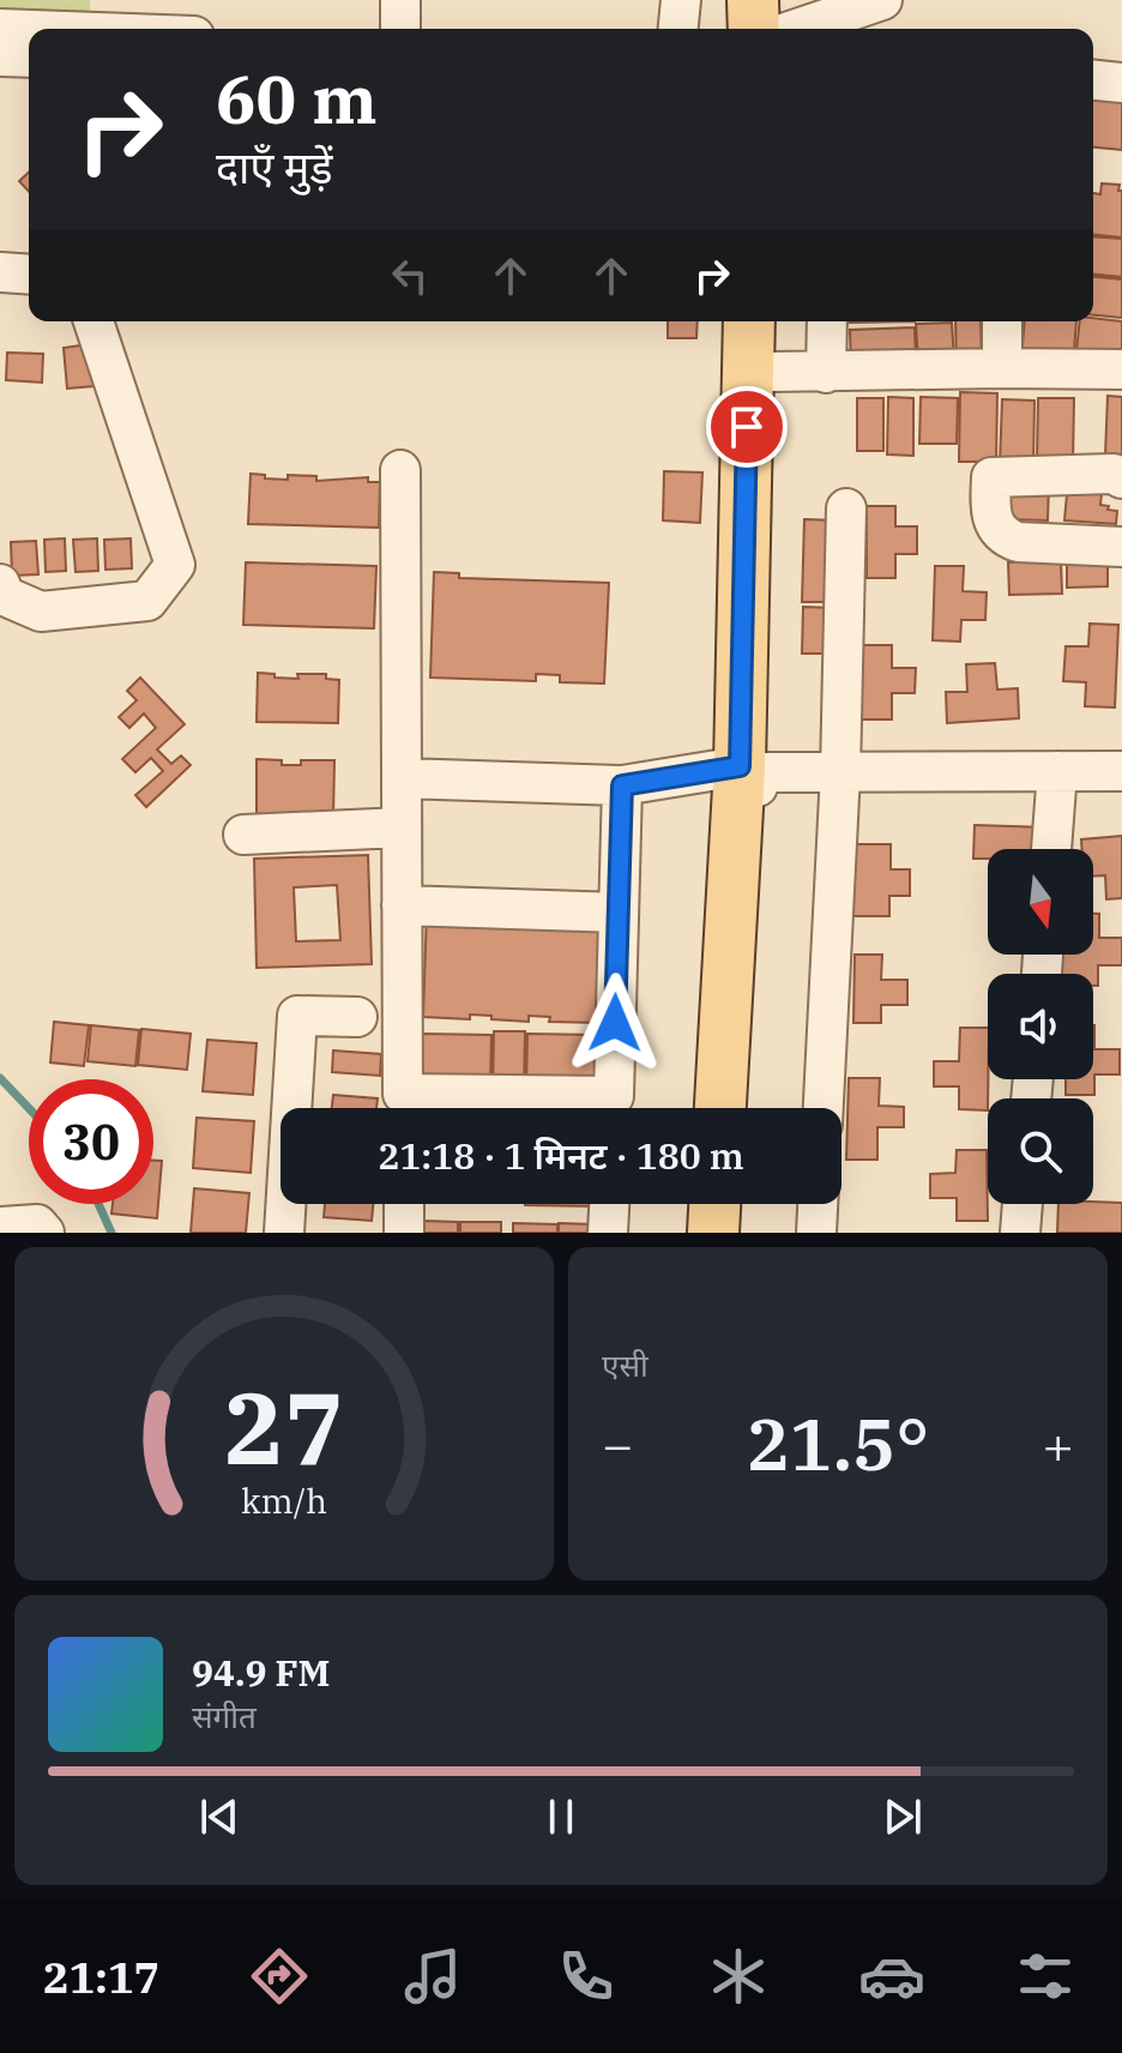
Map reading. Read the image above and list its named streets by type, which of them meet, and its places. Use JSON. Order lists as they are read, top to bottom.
{
  "north": "bottom",
  "page": {
    "turn": ["60 m", "दाएँ मुड़ें"],
    "limit": "30",
    "trip": "21:18 · 1 मिनट · 180 m",
    "tile": "एसी",
    "heat": ["−", "21.5°", "+"],
    "song": ["94.9 FM", "संगीत"],
    "tabs": "21:17",
    "gauge": ["27", "km/h"]
  }
}
